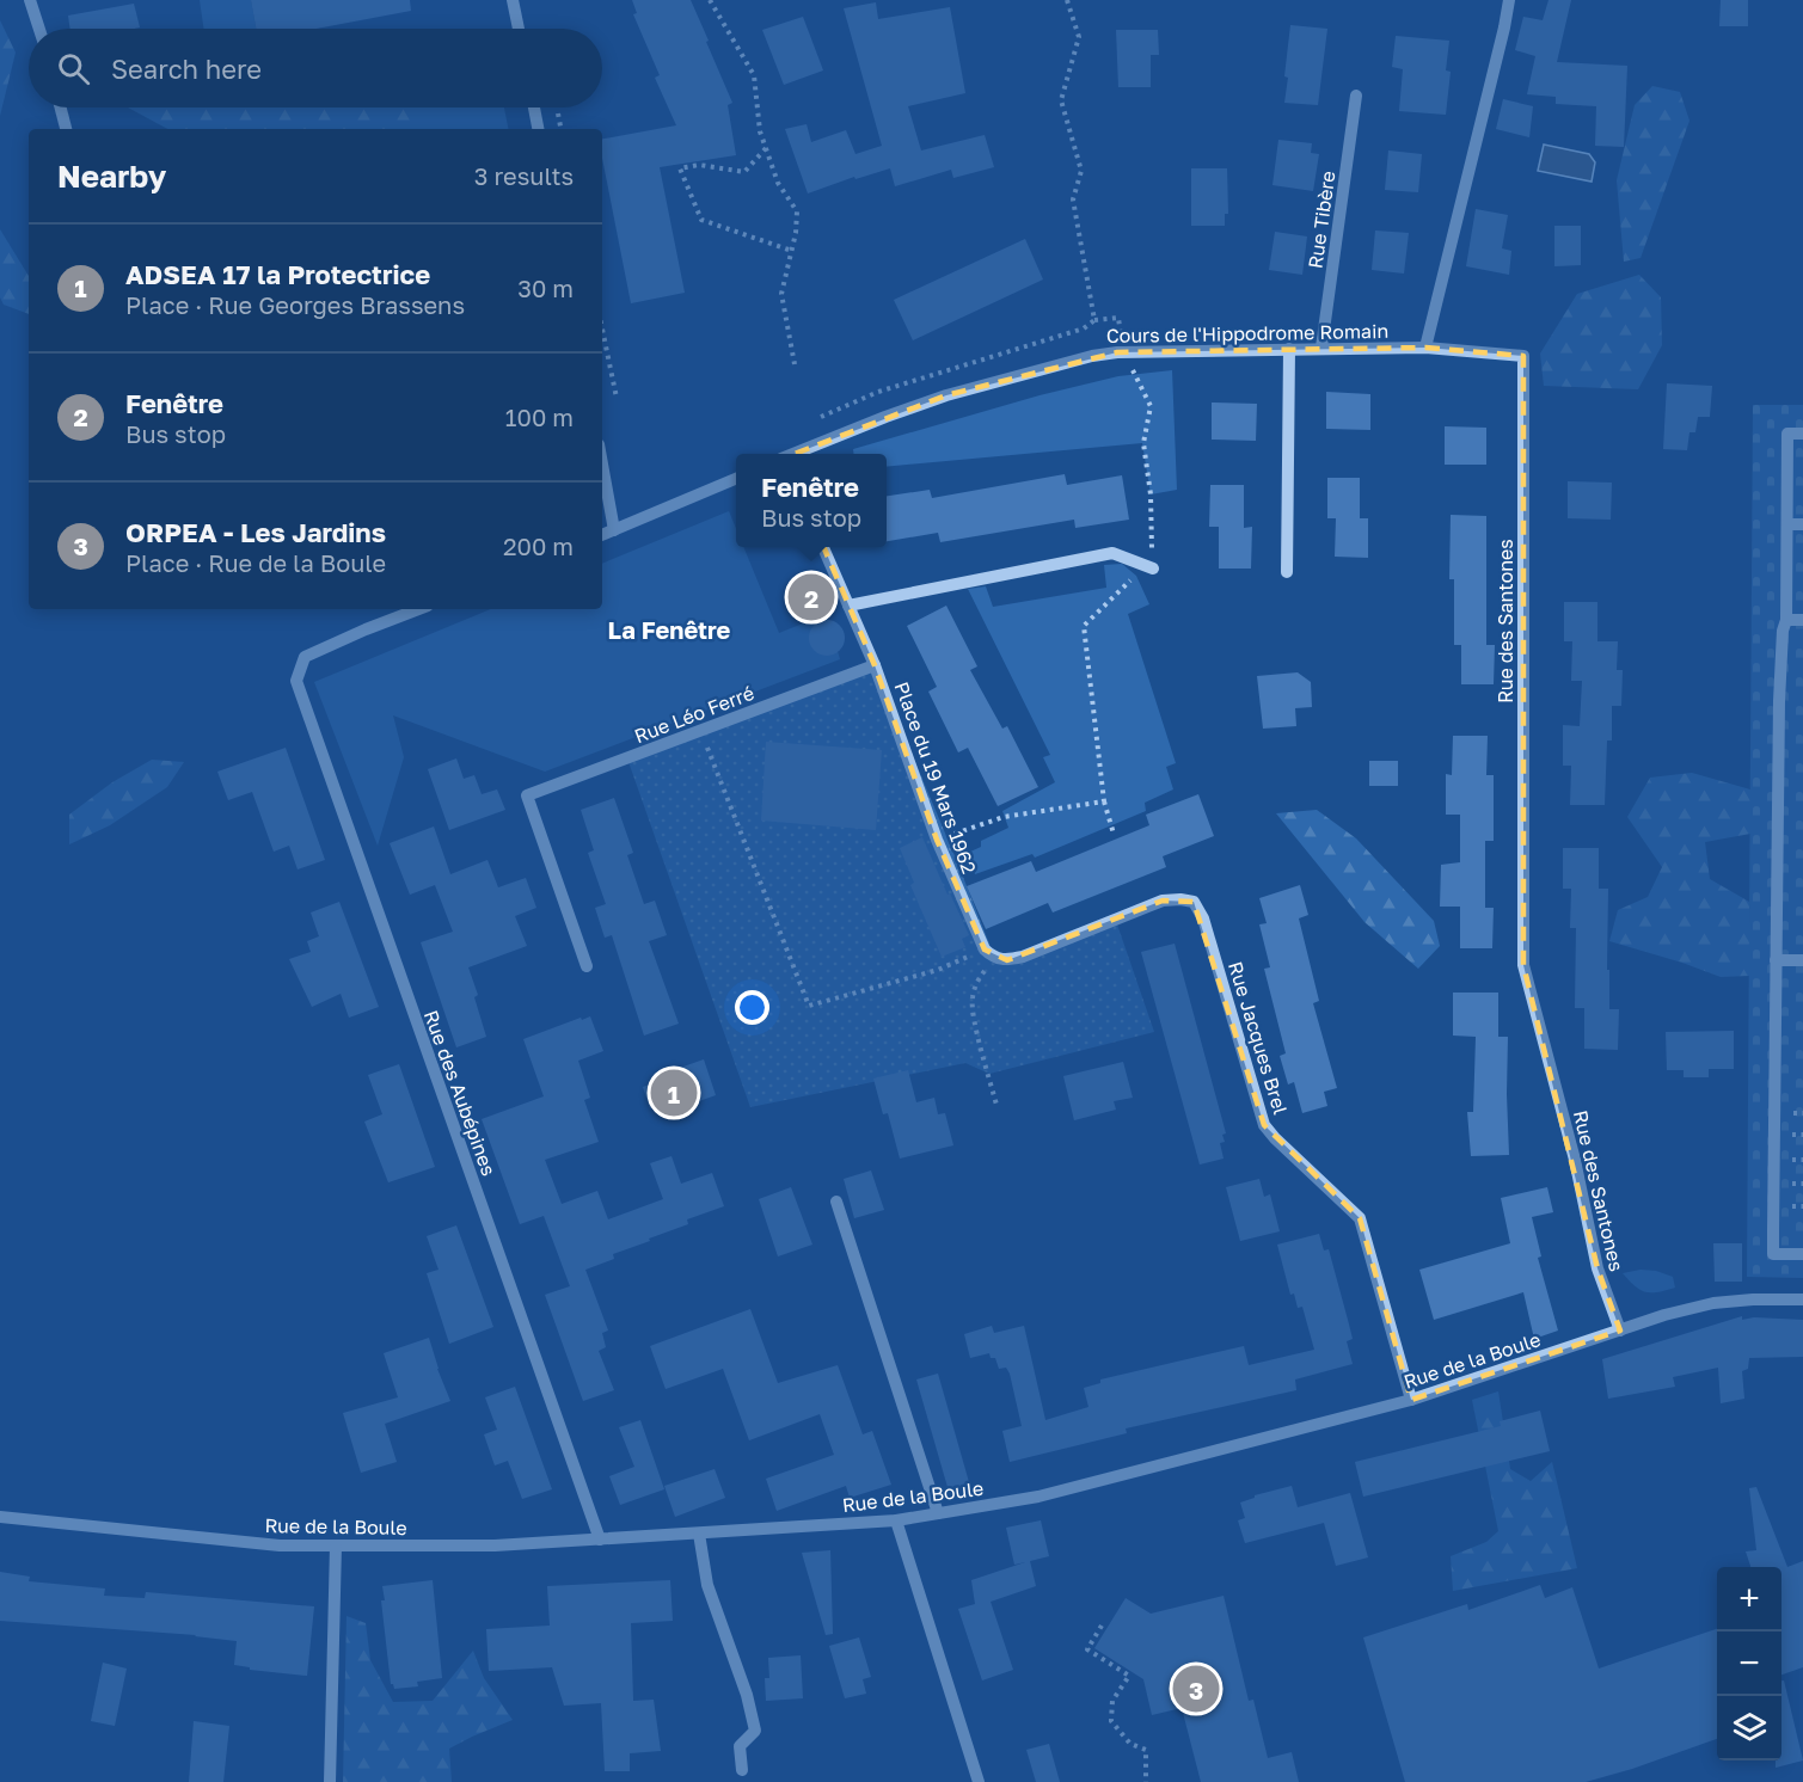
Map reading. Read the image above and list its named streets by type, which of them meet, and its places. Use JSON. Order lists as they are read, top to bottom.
{
  "streets": {
    "street": [
      "Rue Tibère",
      "Cours de l'Hippodrome Romain",
      "Rue des Santones",
      "Rue Léo Ferré",
      "Place du 19 Mars 1962",
      "Rue Jacques Brel",
      "Rue des Aubépines",
      "Rue de la Boule"
    ]
  },
  "crossings": [
    ["Rue Tibère", "Cours de l'Hippodrome Romain"],
    ["Cours de l'Hippodrome Romain", "Rue des Santones"],
    ["Rue des Santones", "Rue de la Boule"],
    ["Rue Léo Ferré", "Place du 19 Mars 1962"],
    ["Place du 19 Mars 1962", "Rue Jacques Brel"],
    ["Rue Jacques Brel", "Rue de la Boule"],
    ["Rue des Aubépines", "Rue de la Boule"]
  ],
  "districts": ["La Fenêtre"],
  "page": {
    "search": "Search here",
    "heading": ["Nearby", "3 results"],
    "list": [
      {
        "mark": "1",
        "name": "ADSEA 17 la Protectrice",
        "note": "Place · Rue Georges Brassens",
        "value": "30 m"
      },
      {
        "mark": "2",
        "name": "Fenêtre",
        "note": "Bus stop",
        "value": "100 m"
      },
      {
        "mark": "3",
        "name": "ORPEA - Les Jardins",
        "note": "Place · Rue de la Boule",
        "value": "200 m"
      }
    ],
    "popup": ["Fenêtre", "Bus stop"],
    "pins": ["2", "1", "3"],
    "map_buttons": ["+", "−"]
  }
}
